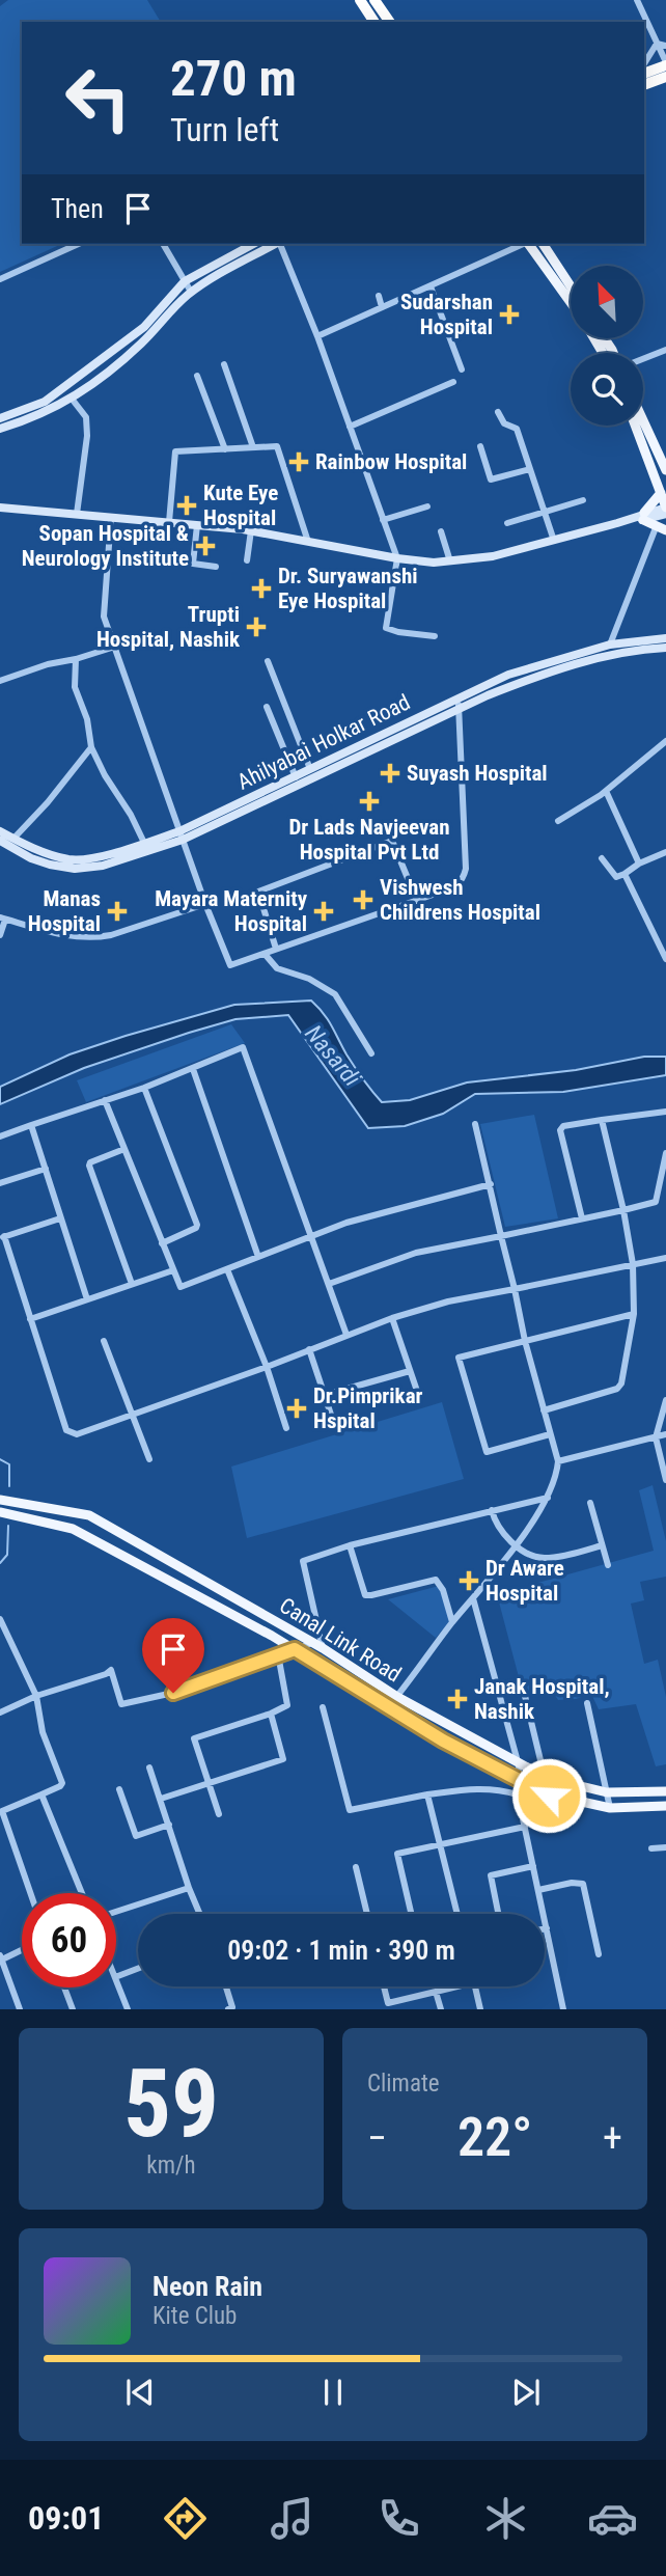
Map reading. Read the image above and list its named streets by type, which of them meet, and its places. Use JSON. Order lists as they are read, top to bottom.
{
  "streets": {
    "main road": ["Ahilyabai Holkar Road", "Canal Link Road"]
  },
  "water": ["Nasardi"],
  "places": {
    "health": [
      "Sudarshan Hospital",
      "Rainbow Hospital",
      "Kute Eye Hospital",
      "Sopan Hospital & Neurology Institute",
      "Dr. Suryawanshi Eye Hospital",
      "Trupti Hospital, Nashik",
      "Suyash Hospital",
      "Dr Lads Navjeevan Hospital Pvt Ltd",
      "Vishwesh Childrens Hospital",
      "Manas Hospital",
      "Mayara Maternity Hospital",
      "Dr.Pimprikar Hspital",
      "Dr Aware Hospital",
      "Janak Hospital, Nashik"
    ]
  },
  "north": "top left",
  "page": {
    "turn": ["270 m", "Turn left"],
    "then": "Then",
    "limit": "60",
    "trip": "09:02 · 1 min · 390 m",
    "tile": [
      ["59", "km/h"],
      "Climate"
    ],
    "heat": ["−", "22°", "+"],
    "song": ["Neon Rain", "Kite Club"],
    "tabs": "09:01"
  }
}
